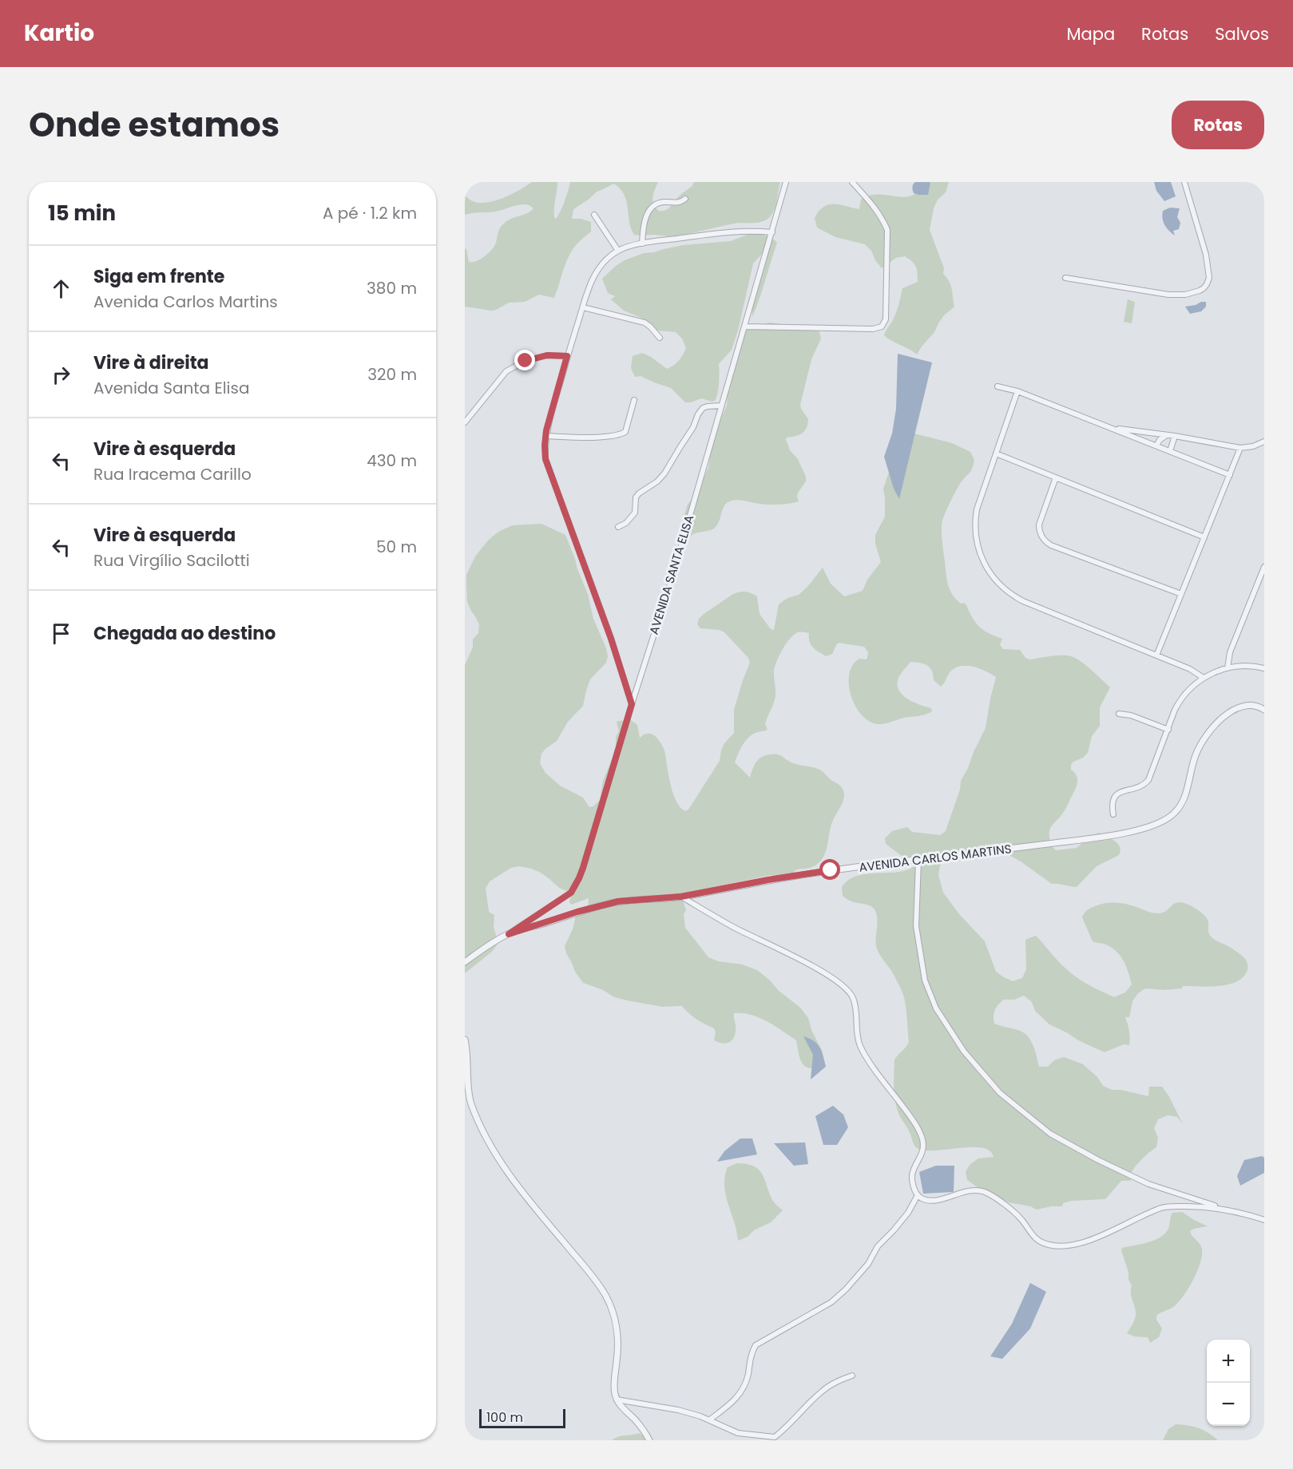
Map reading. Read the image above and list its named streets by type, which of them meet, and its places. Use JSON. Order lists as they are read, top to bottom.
{
  "streets": {
    "street": ["AVENIDA SANTA ELISA", "AVENIDA CARLOS MARTINS"]
  },
  "crossings": [
    ["AVENIDA SANTA ELISA", "AVENIDA CARLOS MARTINS"]
  ],
  "scale_bar": "100 m",
  "page": {
    "header": "Kartio",
    "nav": ["Mapa", "Rotas", "Salvos"],
    "title": "Onde estamos",
    "buttons": "Rotas",
    "heading": ["15 min", "A pé · 1.2 km"],
    "list": [
      ["Siga em frente", "Avenida Carlos Martins", "380 m"],
      ["Vire à direita", "Avenida Santa Elisa", "320 m"],
      ["Vire à esquerda", "Rua Iracema Carillo", "430 m"],
      ["Vire à esquerda", "Rua Virgílio Sacilotti", "50 m"],
      "Chegada ao destino"
    ],
    "map_buttons": ["+", "−"],
    "scale": "100 m"
  }
}
